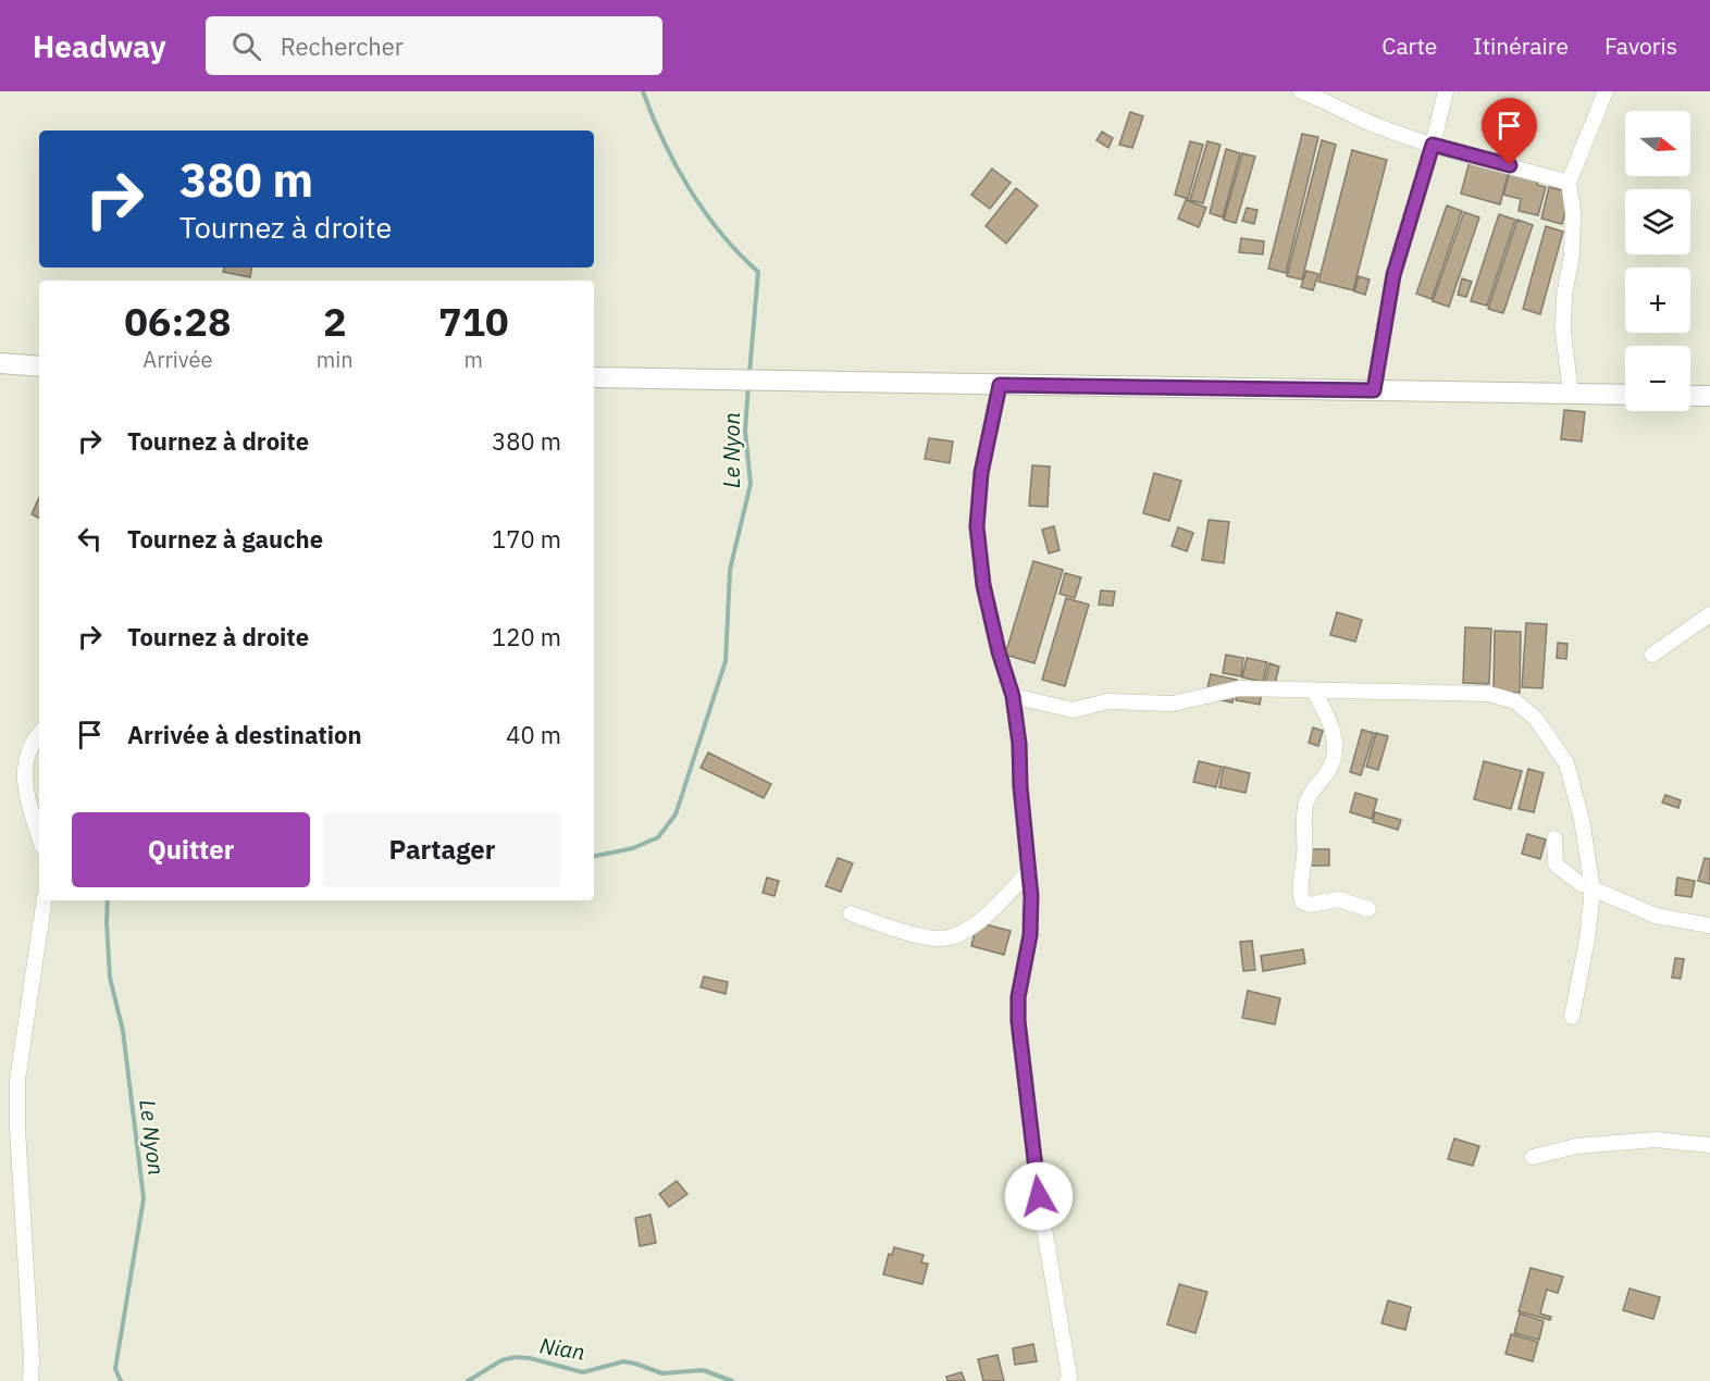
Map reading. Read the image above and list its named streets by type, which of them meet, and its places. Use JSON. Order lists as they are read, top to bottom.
{
  "water": ["Le Nyon", "Nian"],
  "north": "right",
  "page": {
    "header": "Headway",
    "search": "Rechercher",
    "nav": ["Carte", "Itinéraire", "Favoris"],
    "map_buttons": ["+", "−"],
    "turn": ["380 m", "Tournez à droite"],
    "eta": [
      "06:28",
      "Arrivée",
      "2",
      "min",
      "710",
      "m"
    ],
    "list": [
      {
        "name": "Tournez à droite",
        "value": "380 m"
      },
      {
        "name": "Tournez à gauche",
        "value": "170 m"
      },
      {
        "name": "Tournez à droite",
        "value": "120 m"
      },
      {
        "name": "Arrivée à destination",
        "value": "40 m"
      }
    ],
    "buttons": ["Quitter", "Partager"]
  }
}
